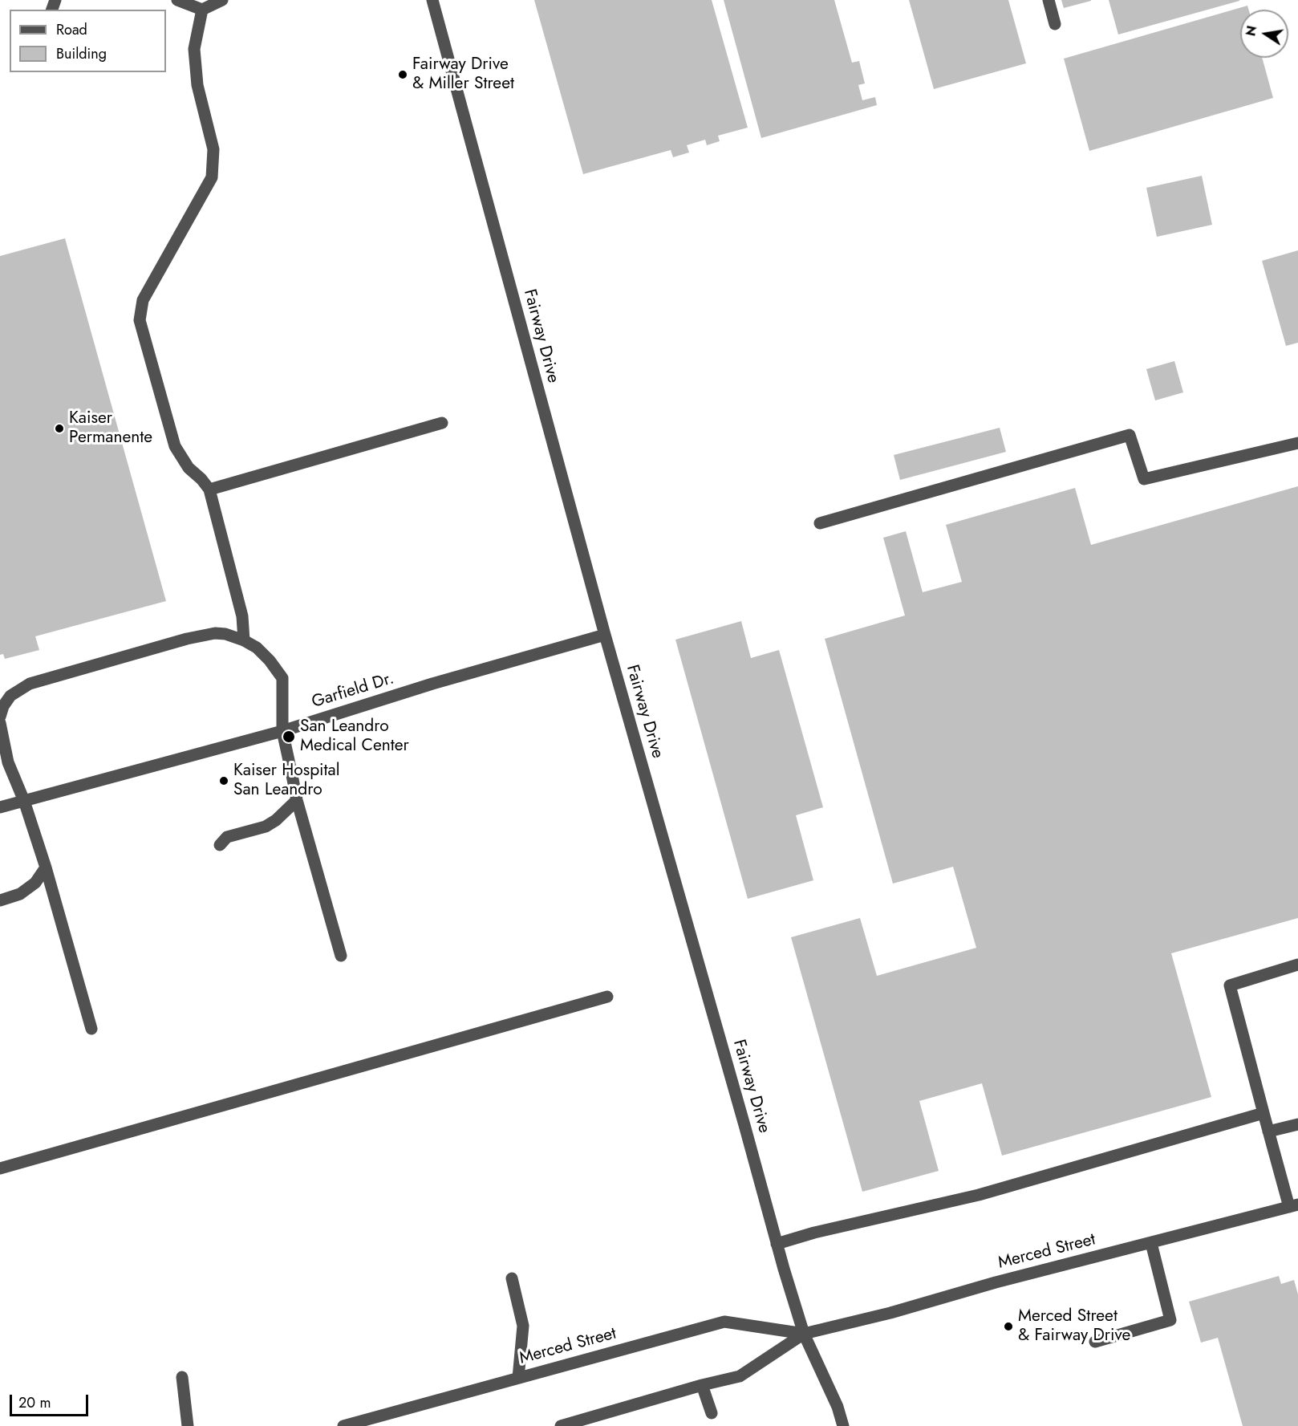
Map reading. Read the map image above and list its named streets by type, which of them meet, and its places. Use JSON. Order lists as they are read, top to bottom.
{
  "streets": {
    "street": ["Fairway Drive", "Garfield Dr.", "Merced Street"]
  },
  "crossings": [
    ["Fairway Drive", "Garfield Dr."],
    ["Fairway Drive", "Merced Street"]
  ],
  "places": [
    "Fairway Drive & Miller Street",
    "Kaiser Permanente",
    "San Leandro Medical Center",
    "Kaiser Hospital San Leandro",
    "Merced Street & Fairway Drive"
  ],
  "legend": ["Road", "Building"],
  "scale_bar": "20 m",
  "north": "left"
}
